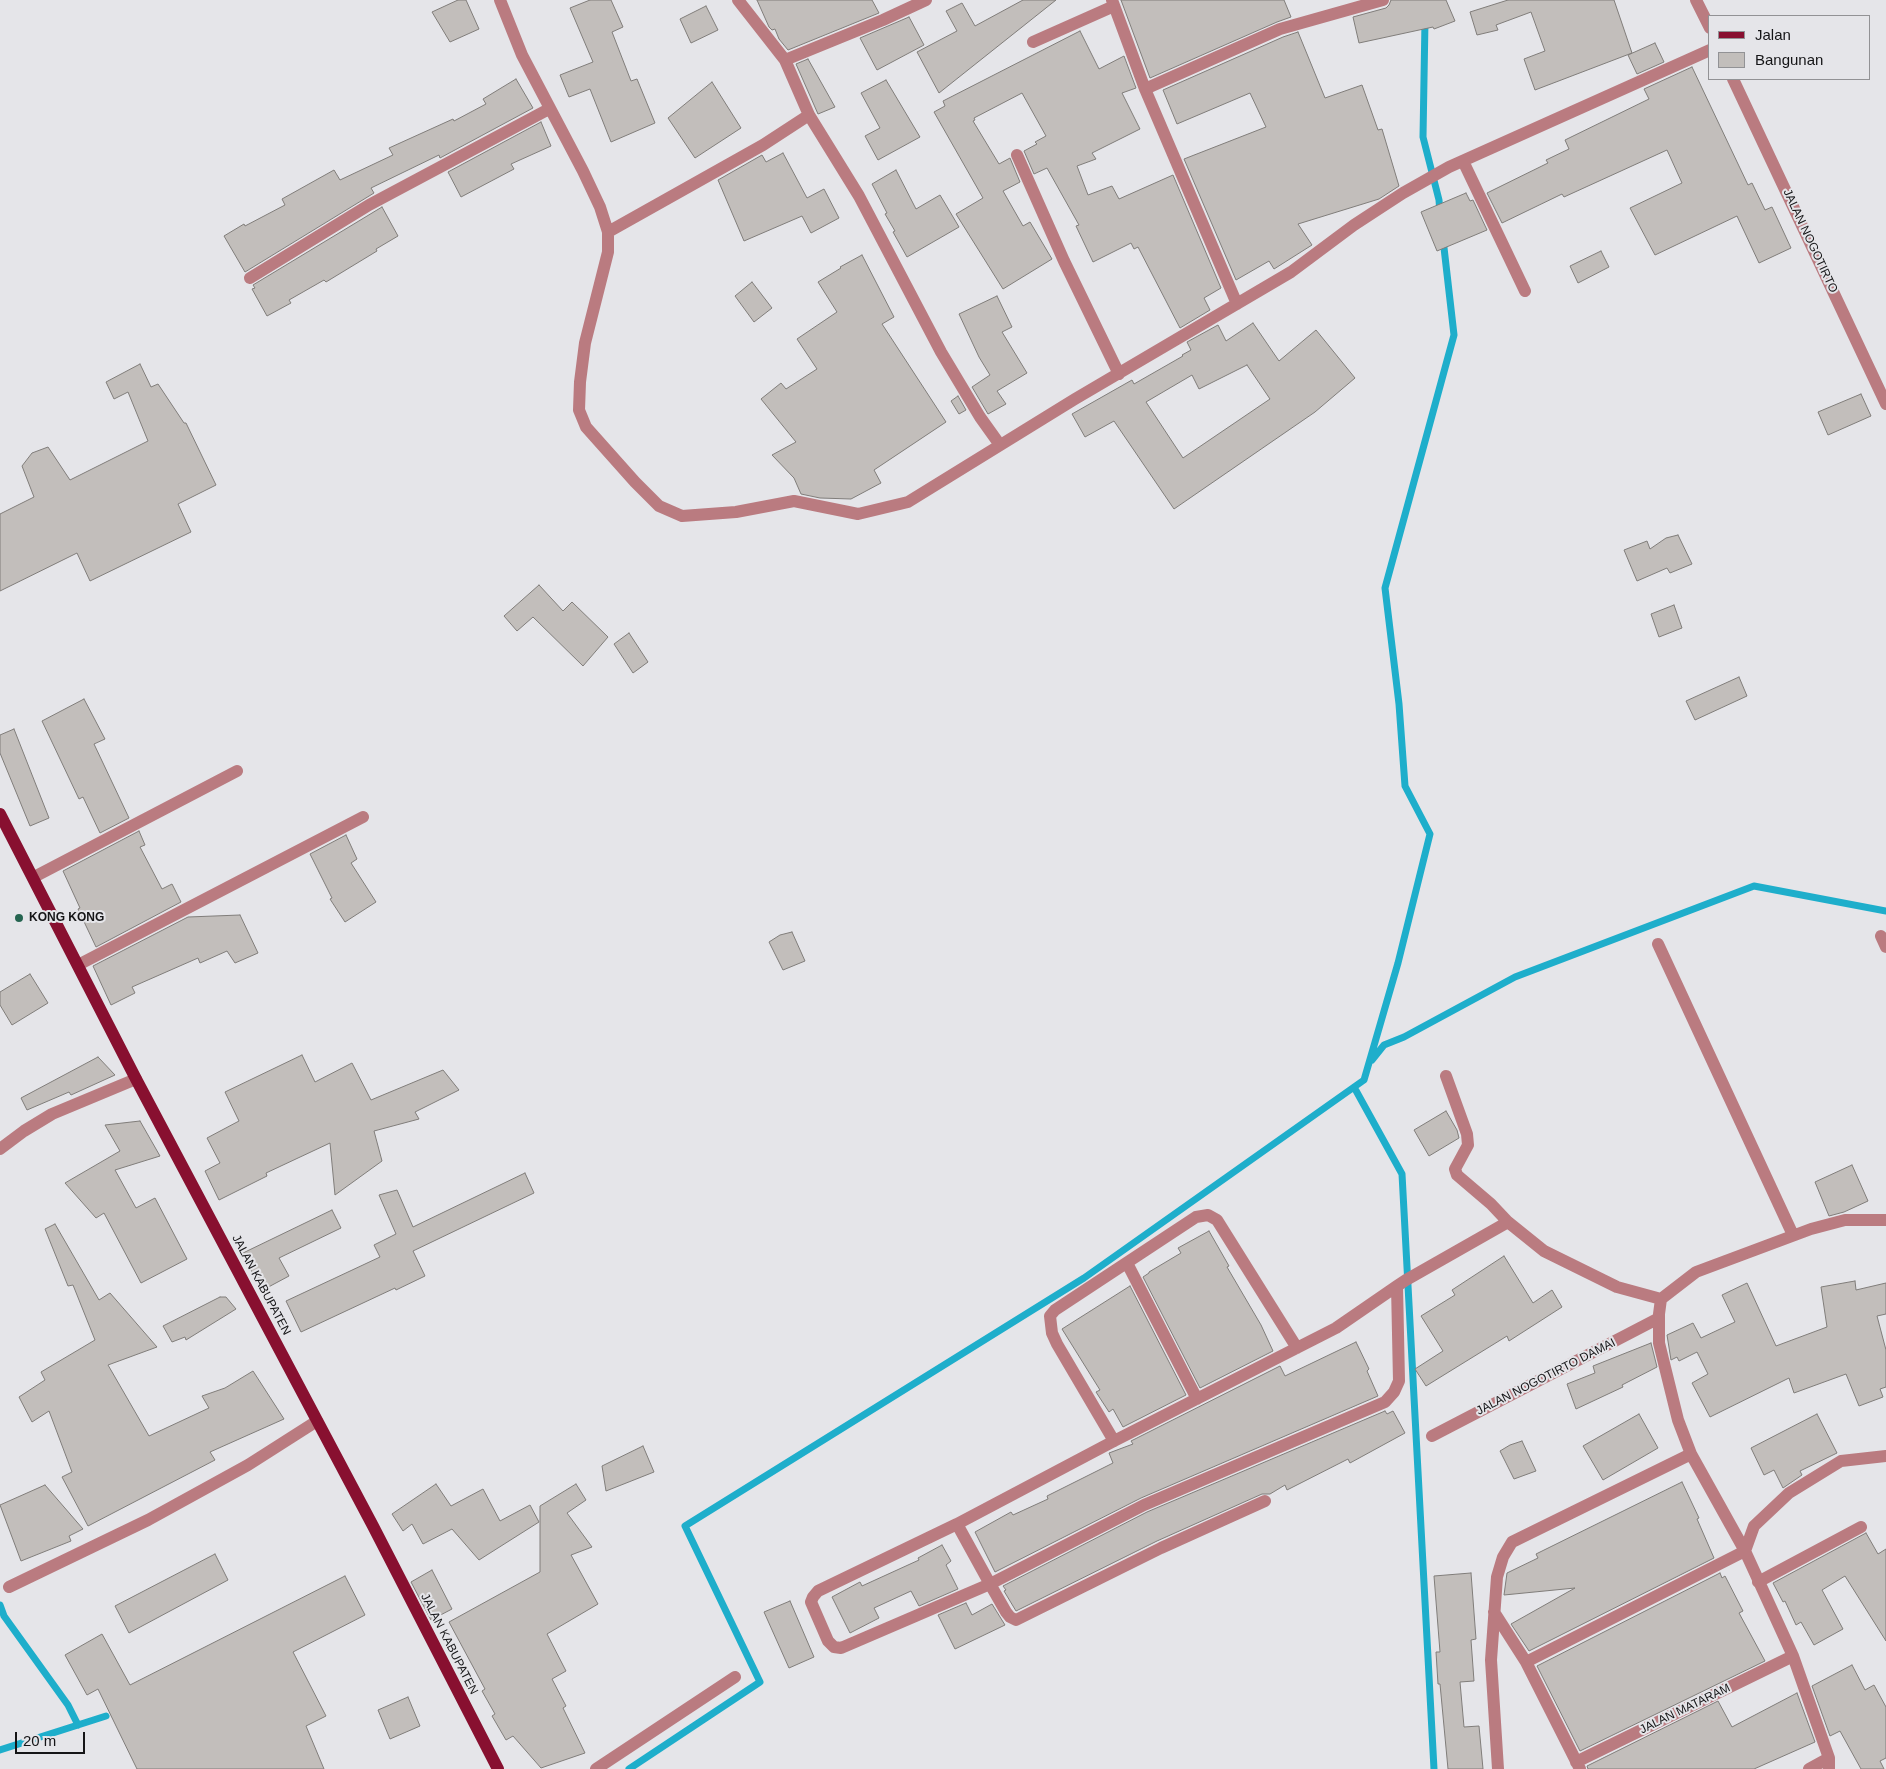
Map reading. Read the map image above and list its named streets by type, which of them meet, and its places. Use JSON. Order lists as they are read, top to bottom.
{
  "streets": {
    "main road": ["JALAN KABUPATEN"],
    "street": ["JALAN NOGOTIRTO", "JALAN NOGOTIRTO DAMAI", "JALAN MATARAM"]
  },
  "places": ["KONG KONG"],
  "legend": ["Jalan", "Bangunan"],
  "scale_bar": "20 m"
}
